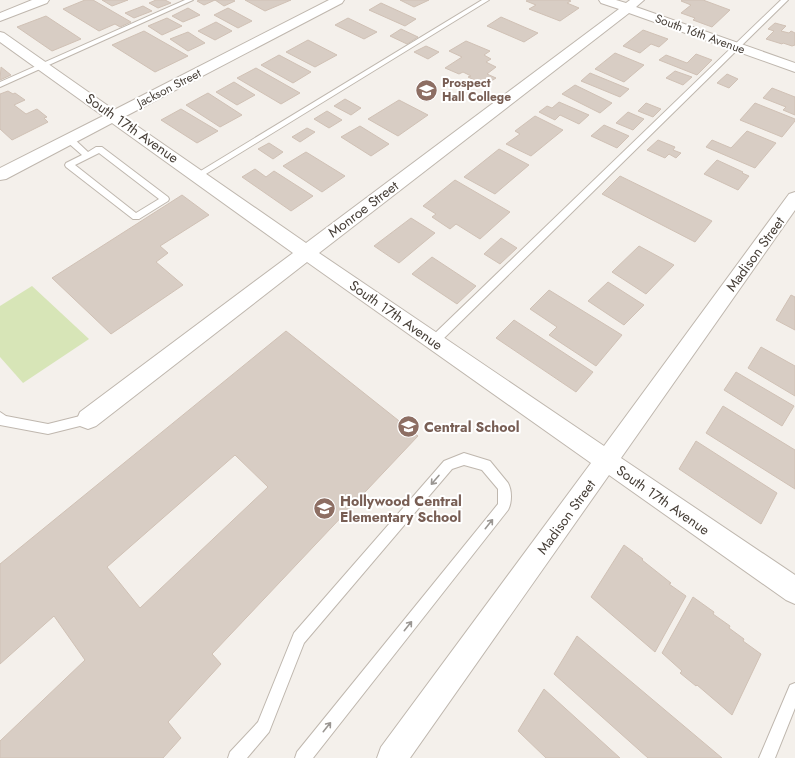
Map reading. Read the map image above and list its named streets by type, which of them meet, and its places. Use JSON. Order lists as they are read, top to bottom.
{
  "streets": {
    "street": [
      "South 16th Avenue",
      "Jackson Street",
      "South 17th Avenue",
      "Monroe Street",
      "Madison Street"
    ]
  },
  "crossings": [
    ["South 16th Avenue", "Monroe Street"],
    ["Jackson Street", "South 17th Avenue"],
    ["South 17th Avenue", "Monroe Street"],
    ["South 17th Avenue", "Madison Street"]
  ],
  "places": {
    "school or university": ["Prospect Hall College", "Central School", "Hollywood Central Elementary School"]
  }
}
